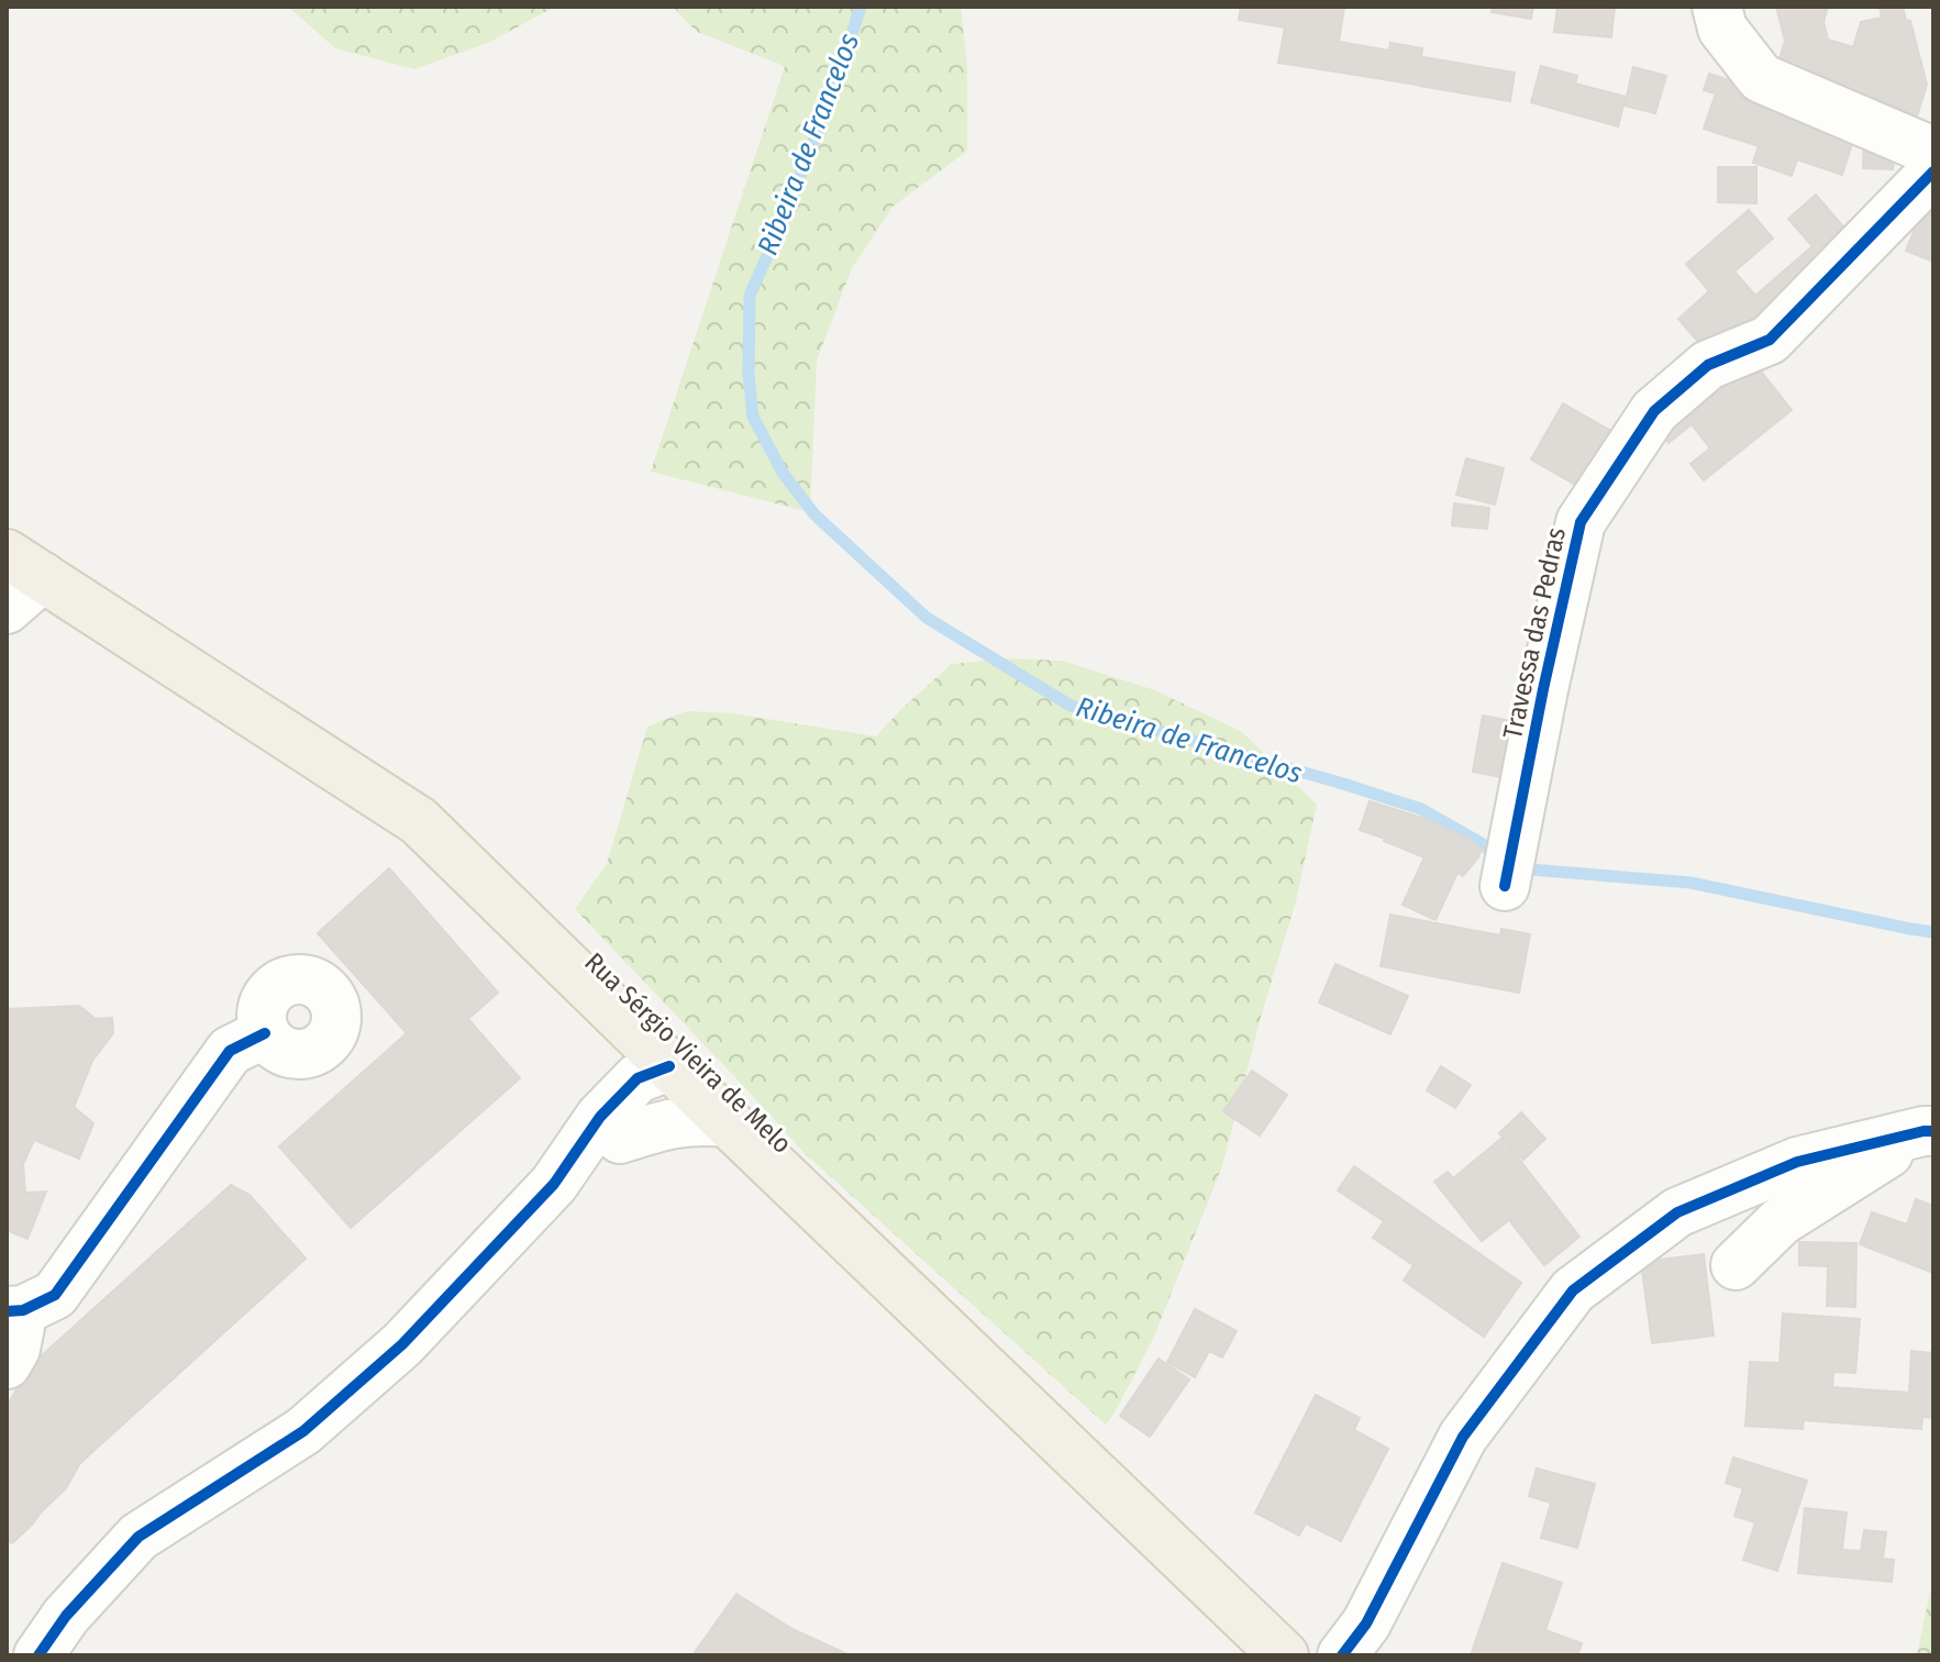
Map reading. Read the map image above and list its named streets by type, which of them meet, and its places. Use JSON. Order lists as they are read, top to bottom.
{
  "streets": {
    "main road": ["Rua Sérgio Vieira de Melo"],
    "street": ["Travessa das Pedras"]
  },
  "water": ["Ribeira de Francelos"]
}
